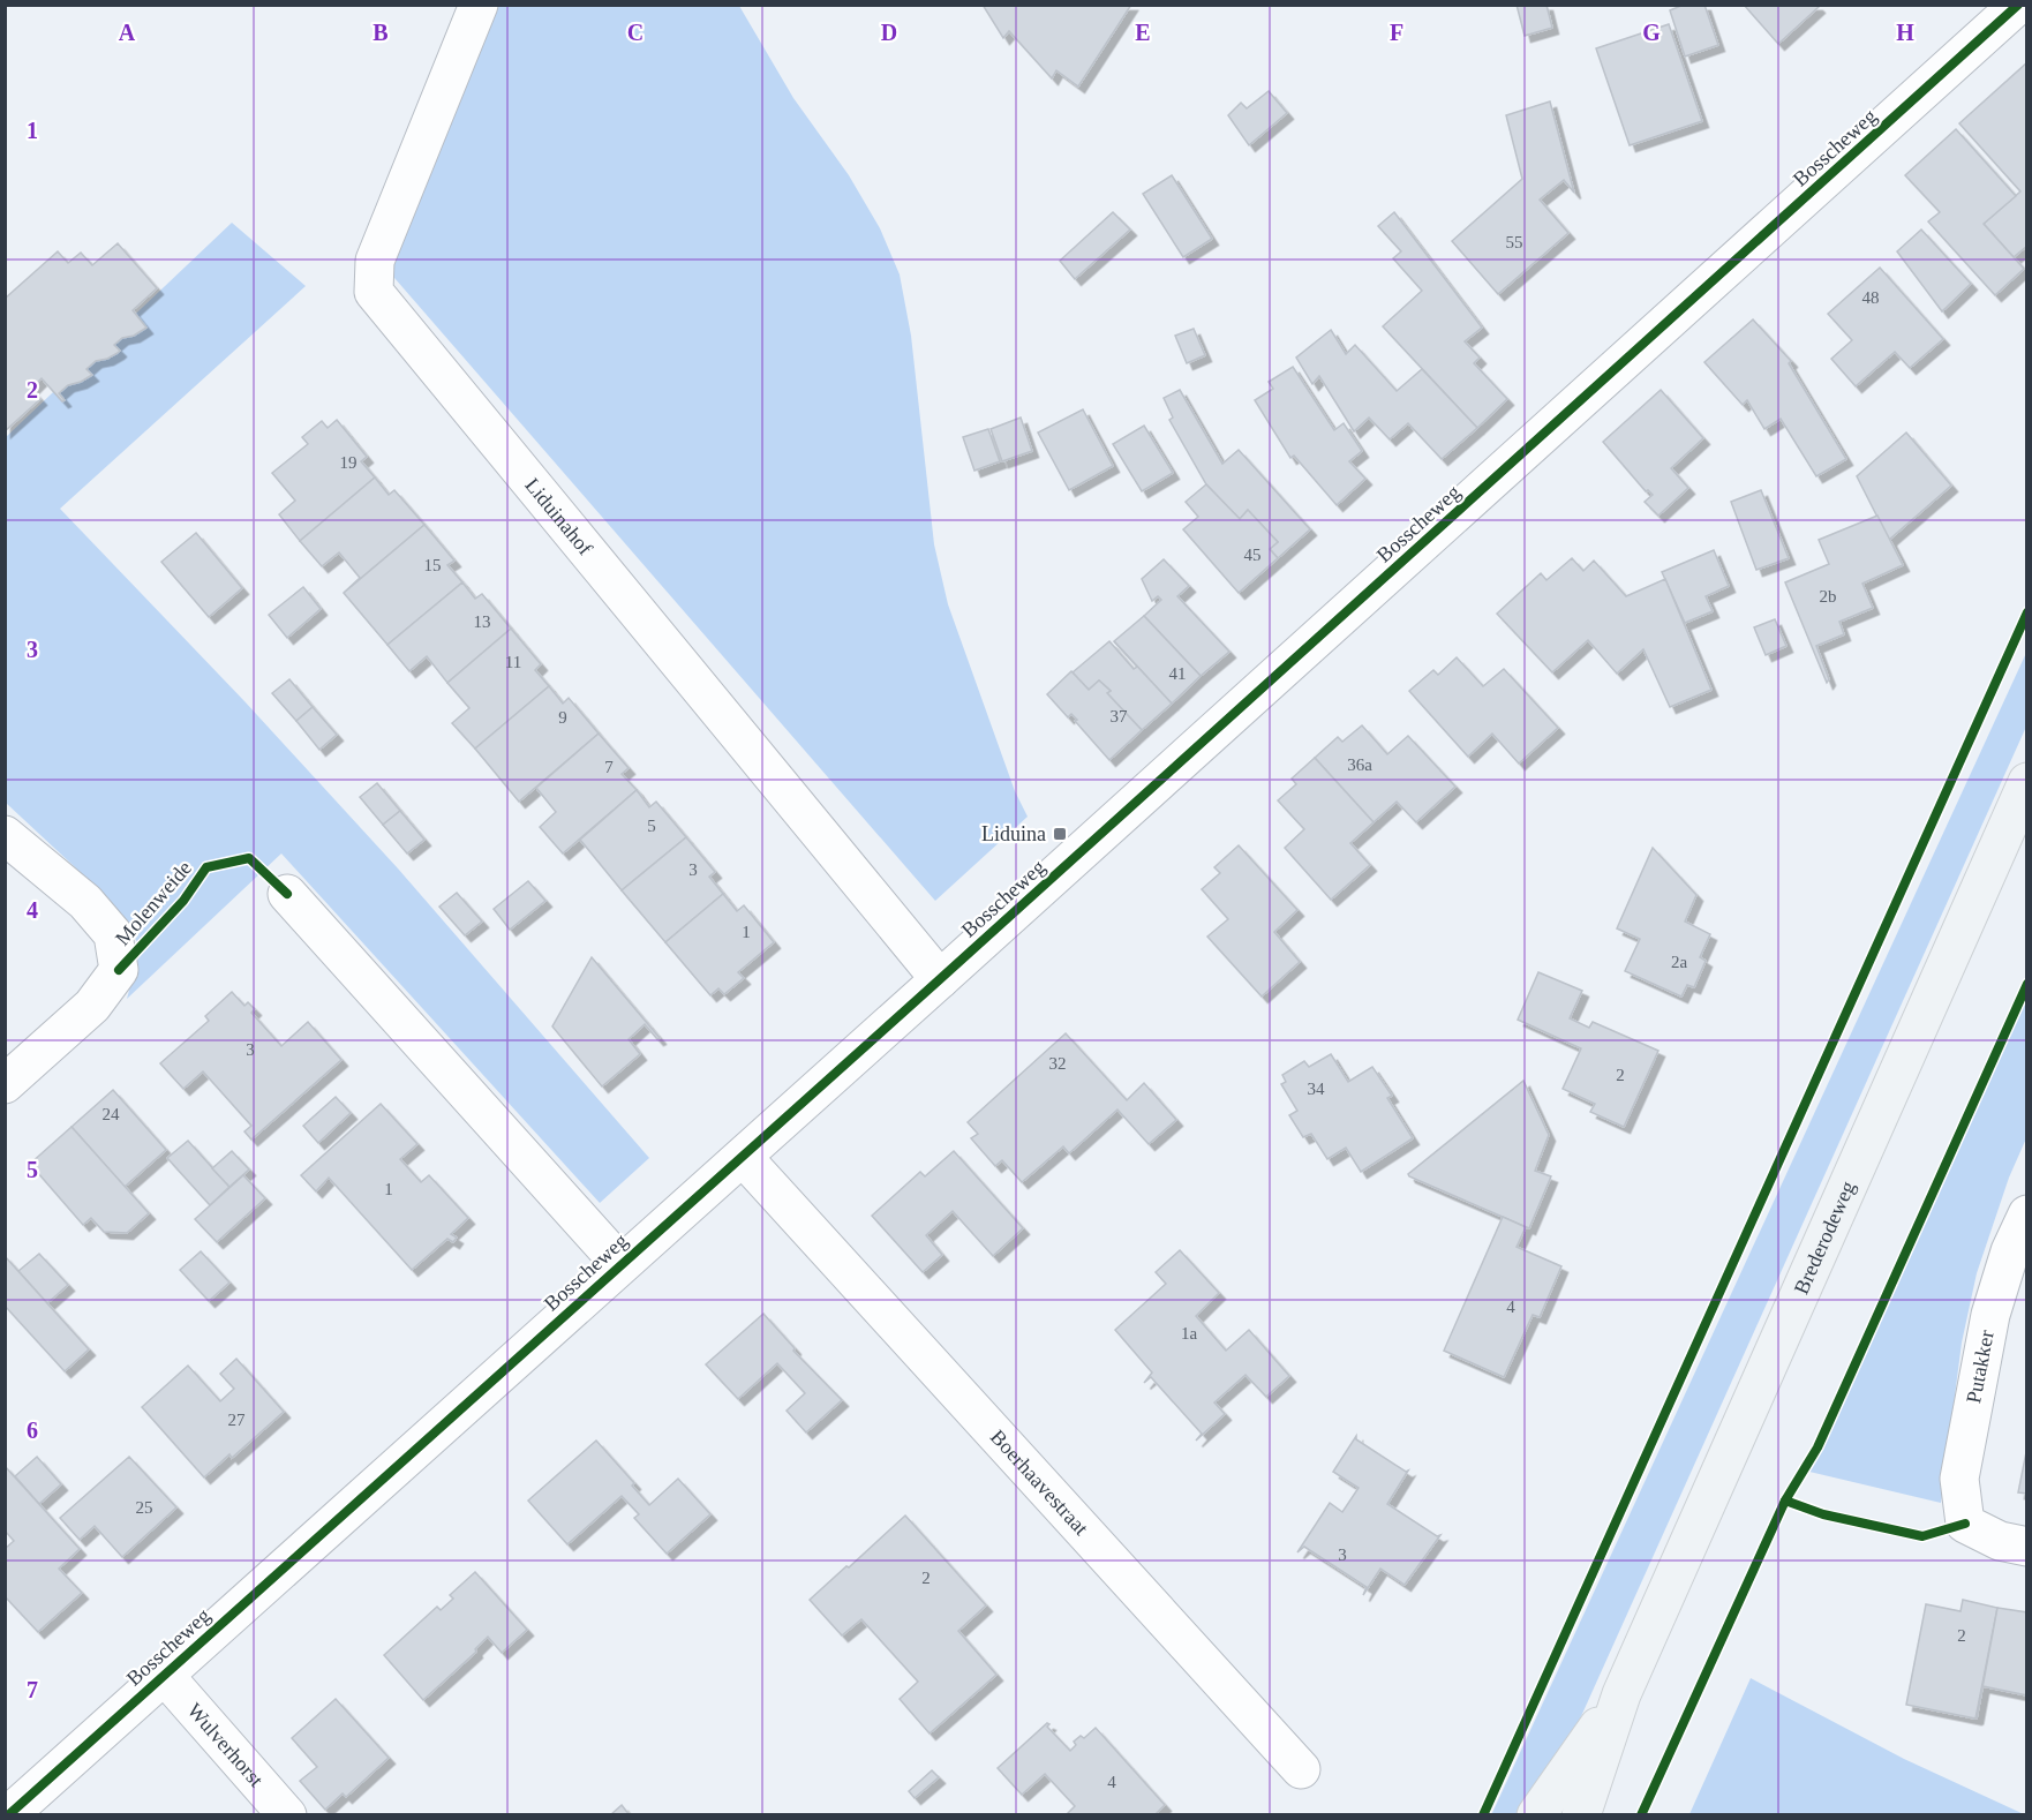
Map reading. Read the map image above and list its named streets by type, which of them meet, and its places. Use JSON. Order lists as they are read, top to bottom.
{
  "streets": {
    "main road": ["Brederodeweg"],
    "street": [
      "Bosscheweg",
      "Liduinahof",
      "Molenweide",
      "Putakker",
      "Boerhaavestraat",
      "Wulverhorst"
    ]
  },
  "crossings": [
    ["Bosscheweg", "Liduinahof"],
    ["Bosscheweg", "Boerhaavestraat"],
    ["Bosscheweg", "Wulverhorst"]
  ],
  "places": {
    "transit": ["Liduina"]
  },
  "house_numbers": [
    "55",
    "48",
    "19",
    "45",
    "15",
    "2b",
    "13",
    "11",
    "41",
    "37",
    "9",
    "36a",
    "7",
    "5",
    "3",
    "1",
    "2a",
    "3",
    "32",
    "2",
    "34",
    "24",
    "1",
    "4",
    "1a",
    "27",
    "25",
    "3",
    "2",
    "2",
    "4"
  ],
  "grid": {
    "columns": [
      "A",
      "B",
      "C",
      "D",
      "E",
      "F",
      "G",
      "H"
    ],
    "rows": [
      "1",
      "2",
      "3",
      "4",
      "5",
      "6",
      "7"
    ]
  }
}
